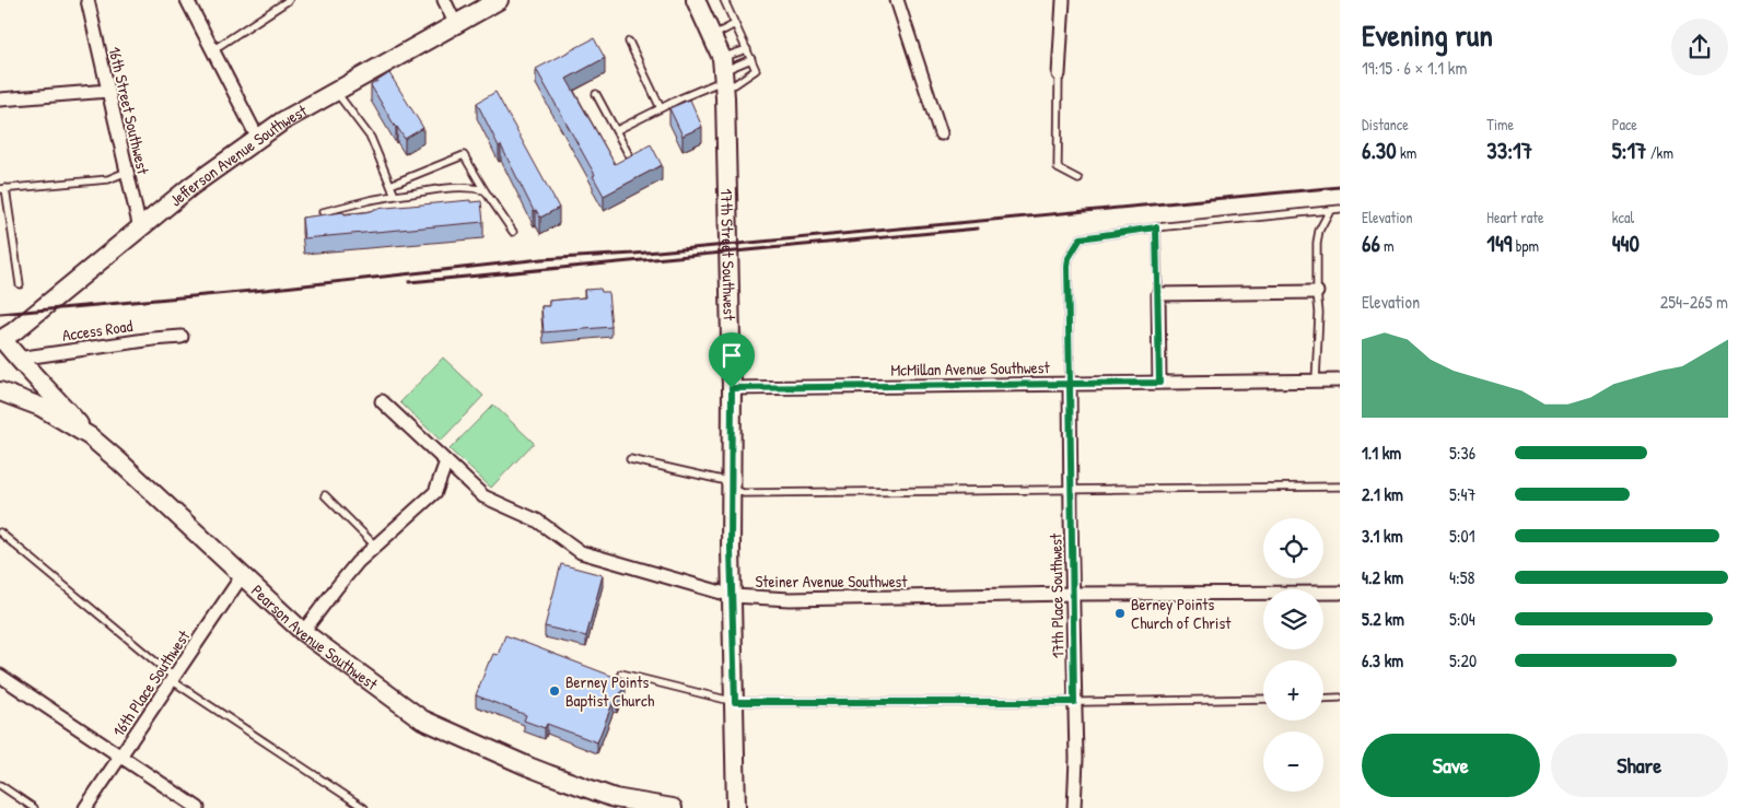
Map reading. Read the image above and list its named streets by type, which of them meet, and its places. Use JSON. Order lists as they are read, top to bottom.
{
  "streets": {
    "street": [
      "16th Street Southwest",
      "Jefferson Avenue Southwest",
      "17th Street Southwest",
      "Access Road",
      "McMillan Avenue Southwest",
      "Steiner Avenue Southwest",
      "17th Place Southwest",
      "Pearson Avenue Southwest",
      "16th Place Southwest"
    ]
  },
  "crossings": [
    ["16th Street Southwest", "Jefferson Avenue Southwest"],
    ["17th Street Southwest", "McMillan Avenue Southwest"],
    ["17th Street Southwest", "Steiner Avenue Southwest"],
    ["McMillan Avenue Southwest", "17th Place Southwest"],
    ["Steiner Avenue Southwest", "17th Place Southwest"],
    ["Pearson Avenue Southwest", "16th Place Southwest"]
  ],
  "places": ["Berney Points Church of Christ", "Berney Points Baptist Church"],
  "page": {
    "heading": ["Evening run", "19:15 · 6 × 1.1 km"],
    "stats": [
      ["Distance", "6.30 km"],
      ["Time", "33:17"],
      ["Pace", "5:17 /km"],
      ["Elevation", "66 m"],
      ["Heart rate", "149 bpm"],
      ["kcal", "440"]
    ],
    "chart": ["Elevation", "254–265 m"],
    "list": [
      {
        "name": "1.1 km",
        "note": "5:36"
      },
      {
        "name": "2.1 km",
        "note": "5:47"
      },
      {
        "name": "3.1 km",
        "note": "5:01"
      },
      {
        "name": "4.2 km",
        "note": "4:58"
      },
      {
        "name": "5.2 km",
        "note": "5:04"
      },
      {
        "name": "6.3 km",
        "note": "5:20"
      }
    ],
    "map_buttons": ["+", "−"],
    "buttons": ["Save", "Share"]
  }
}
